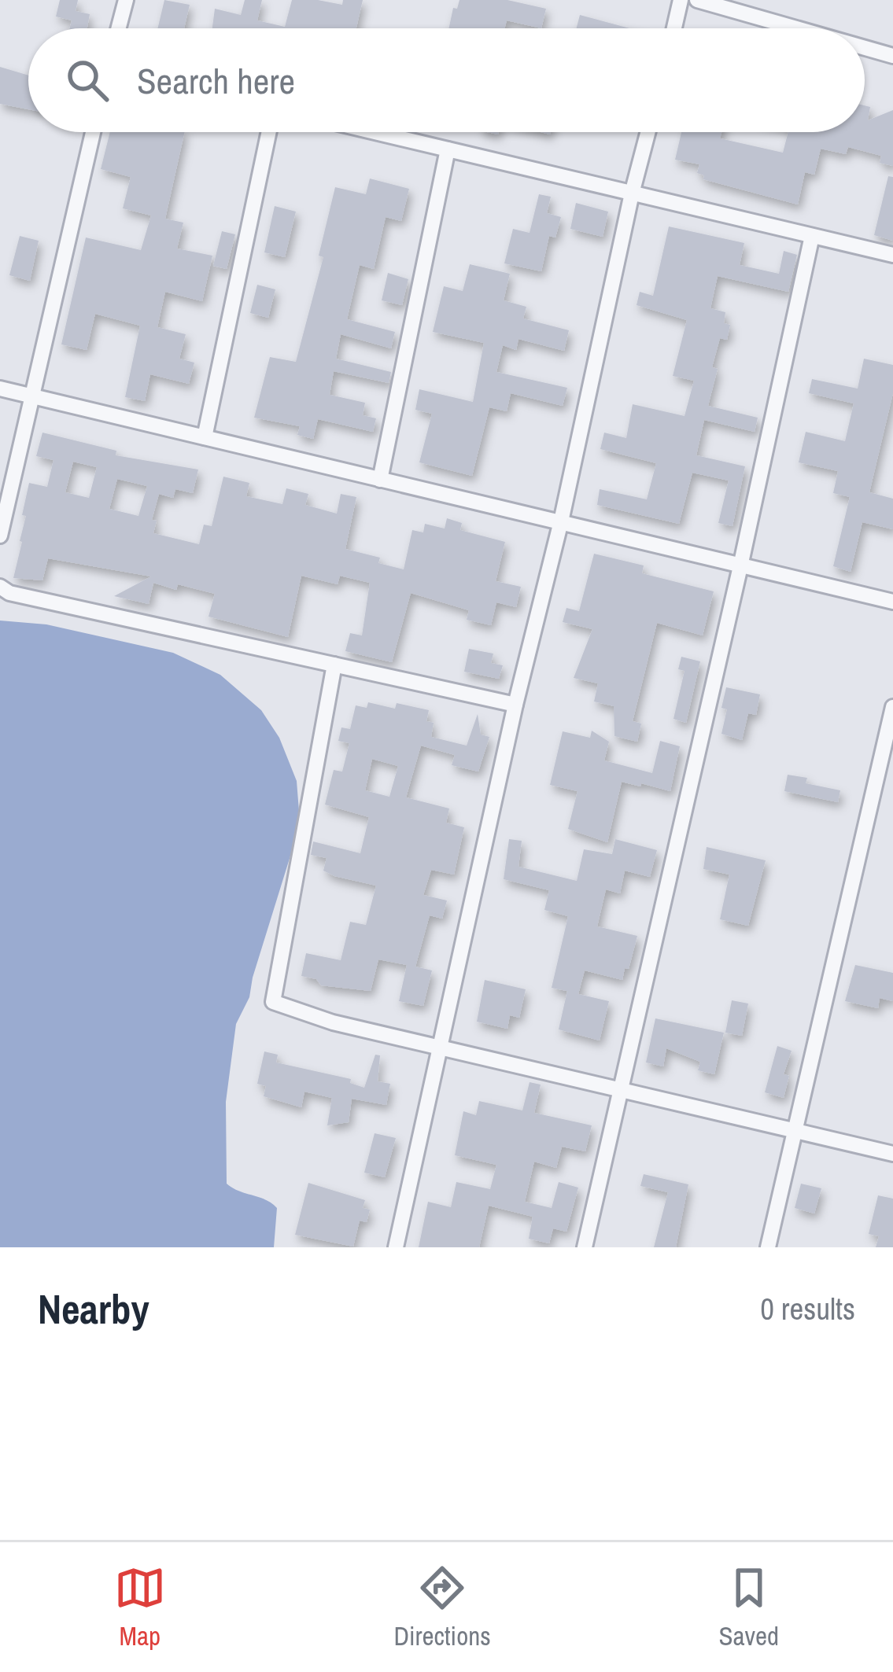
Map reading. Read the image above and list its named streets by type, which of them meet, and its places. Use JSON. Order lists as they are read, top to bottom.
{
  "page": {
    "search": "Search here",
    "heading": ["Nearby", "0 results"],
    "nav": ["Map", "Directions", "Saved"]
  }
}
